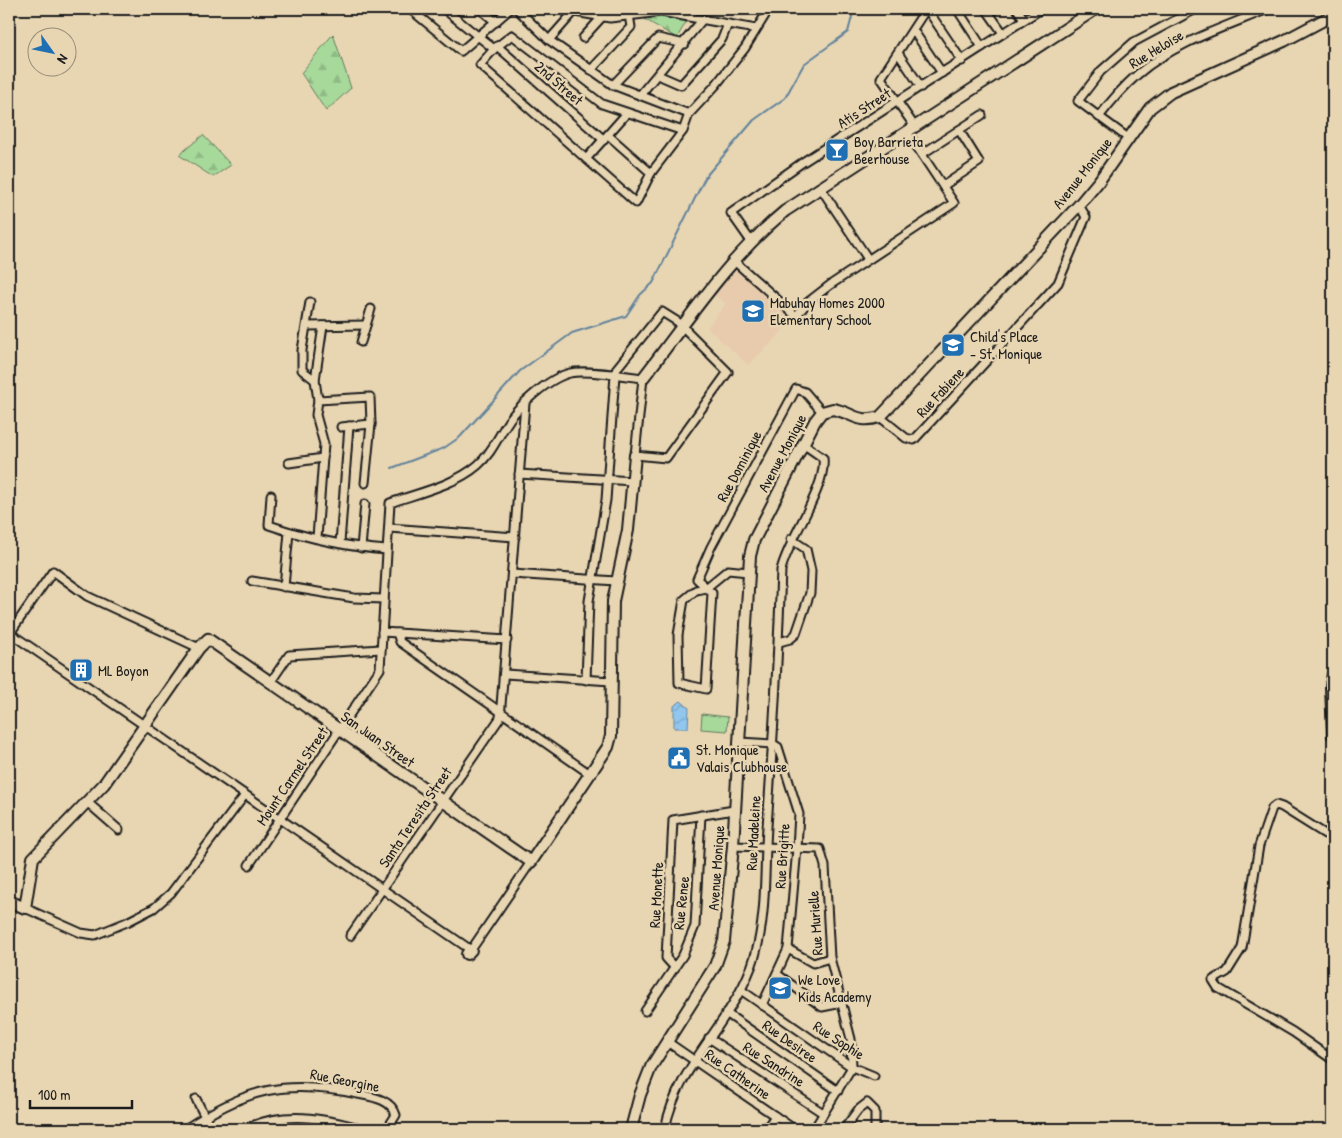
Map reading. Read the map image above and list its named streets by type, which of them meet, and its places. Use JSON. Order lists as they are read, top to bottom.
{
  "streets": {
    "street": [
      "Rue Heloise",
      "2nd Street",
      "Atis Street",
      "Avenue Monique",
      "Rue Fabiene",
      "Rue Dominique",
      "San Juan Street",
      "Mount Carmel Street",
      "Santa Teresita Street",
      "Rue Madeleine",
      "Rue Brigitte",
      "Rue Monette",
      "Rue Renee",
      "Rue Murielle",
      "Rue Sophie",
      "Rue Desiree",
      "Rue Sandrine",
      "Rue Catherine",
      "Rue Georgine"
    ]
  },
  "crossings": [
    ["Avenue Monique", "Rue Fabiene"],
    ["Avenue Monique", "Rue Dominique"],
    ["Avenue Monique", "Rue Madeleine"],
    ["Avenue Monique", "Rue Murielle"],
    ["Avenue Monique", "Rue Catherine"],
    ["San Juan Street", "Mount Carmel Street"],
    ["San Juan Street", "Santa Teresita Street"],
    ["Rue Madeleine", "Rue Brigitte"],
    ["Rue Madeleine", "Rue Murielle"],
    ["Rue Madeleine", "Rue Sophie"],
    ["Rue Madeleine", "Rue Desiree"],
    ["Rue Madeleine", "Rue Sandrine"],
    ["Rue Madeleine", "Rue Catherine"],
    ["Rue Brigitte", "Rue Murielle"],
    ["Rue Brigitte", "Rue Sophie"],
    ["Rue Monette", "Rue Renee"],
    ["Rue Murielle", "Rue Sophie"]
  ],
  "places": {
    "bar": ["Boy Barrieta Beerhouse"],
    "school or university": ["Mabuhay Homes 2000 Elementary School", "Child's Place - St. Monique", "We Love Kids Academy"],
    "building": ["ML Boyon"],
    "public building": ["St. Monique Valais Clubhouse"]
  },
  "scale_bar": "100 m",
  "north": "bottom right"
}
